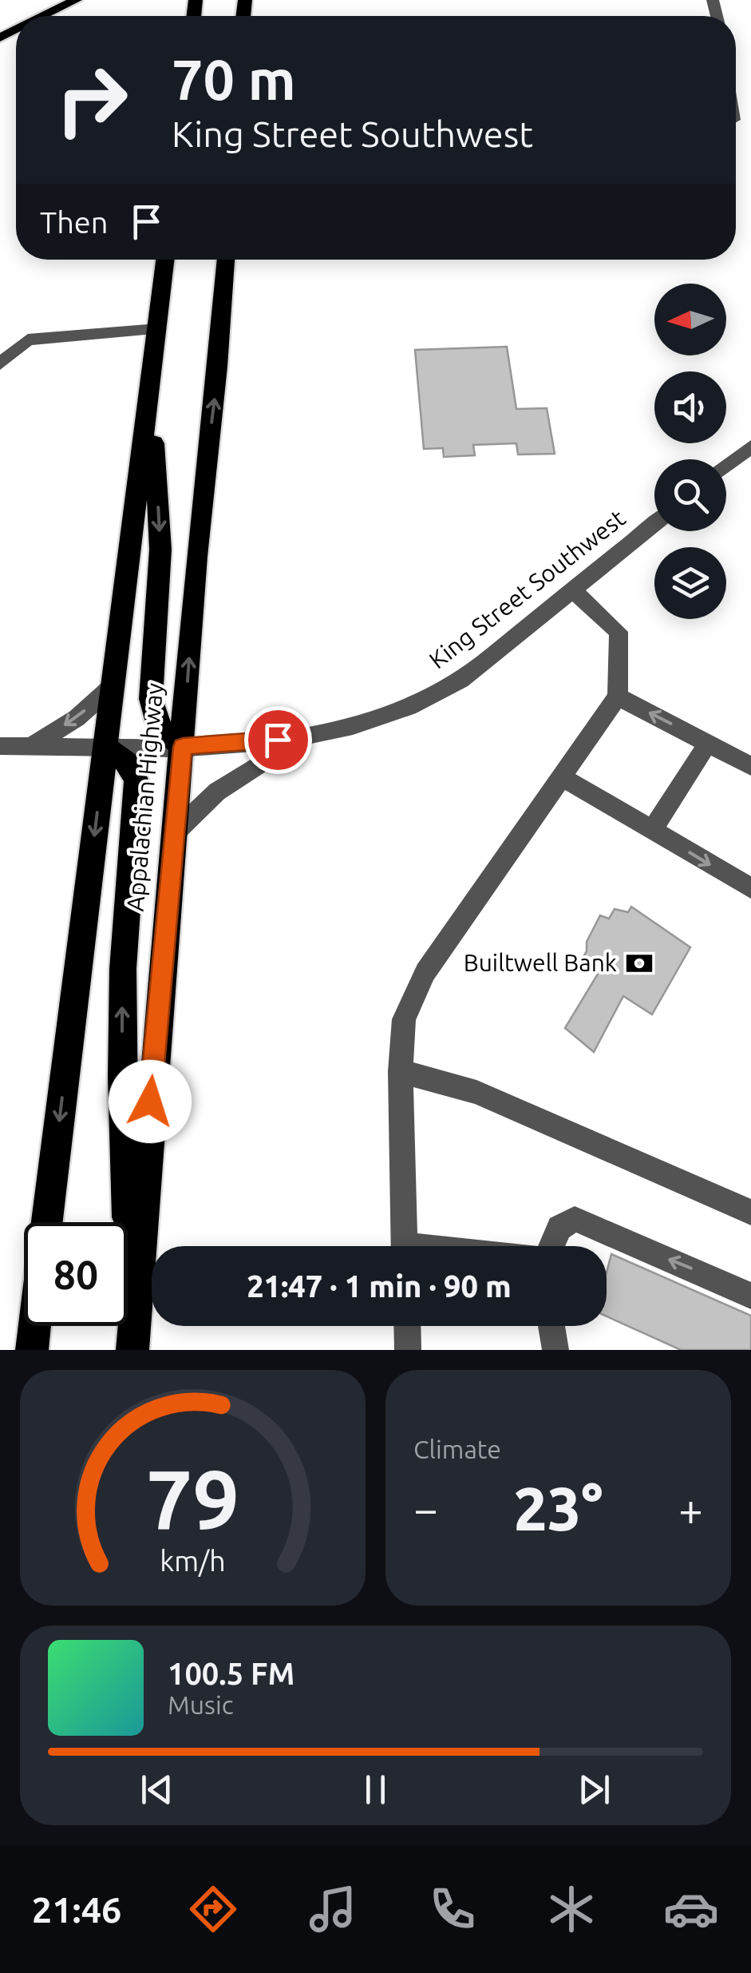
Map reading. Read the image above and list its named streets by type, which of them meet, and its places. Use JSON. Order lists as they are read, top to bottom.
{
  "streets": {
    "highway": ["Appalachian Highway"],
    "street": ["King Street Southwest"]
  },
  "crossings": [
    ["King Street Southwest", "Appalachian Highway"]
  ],
  "places": {
    "bank": ["Builtwell Bank"]
  },
  "north": "left",
  "page": {
    "turn": ["70 m", "King Street Southwest"],
    "then": "Then",
    "limit": "80",
    "trip": "21:47 · 1 min · 90 m",
    "tile": "Climate",
    "heat": ["−", "23°", "+"],
    "song": ["100.5 FM", "Music"],
    "tabs": "21:46",
    "gauge": ["79", "km/h"]
  }
}
